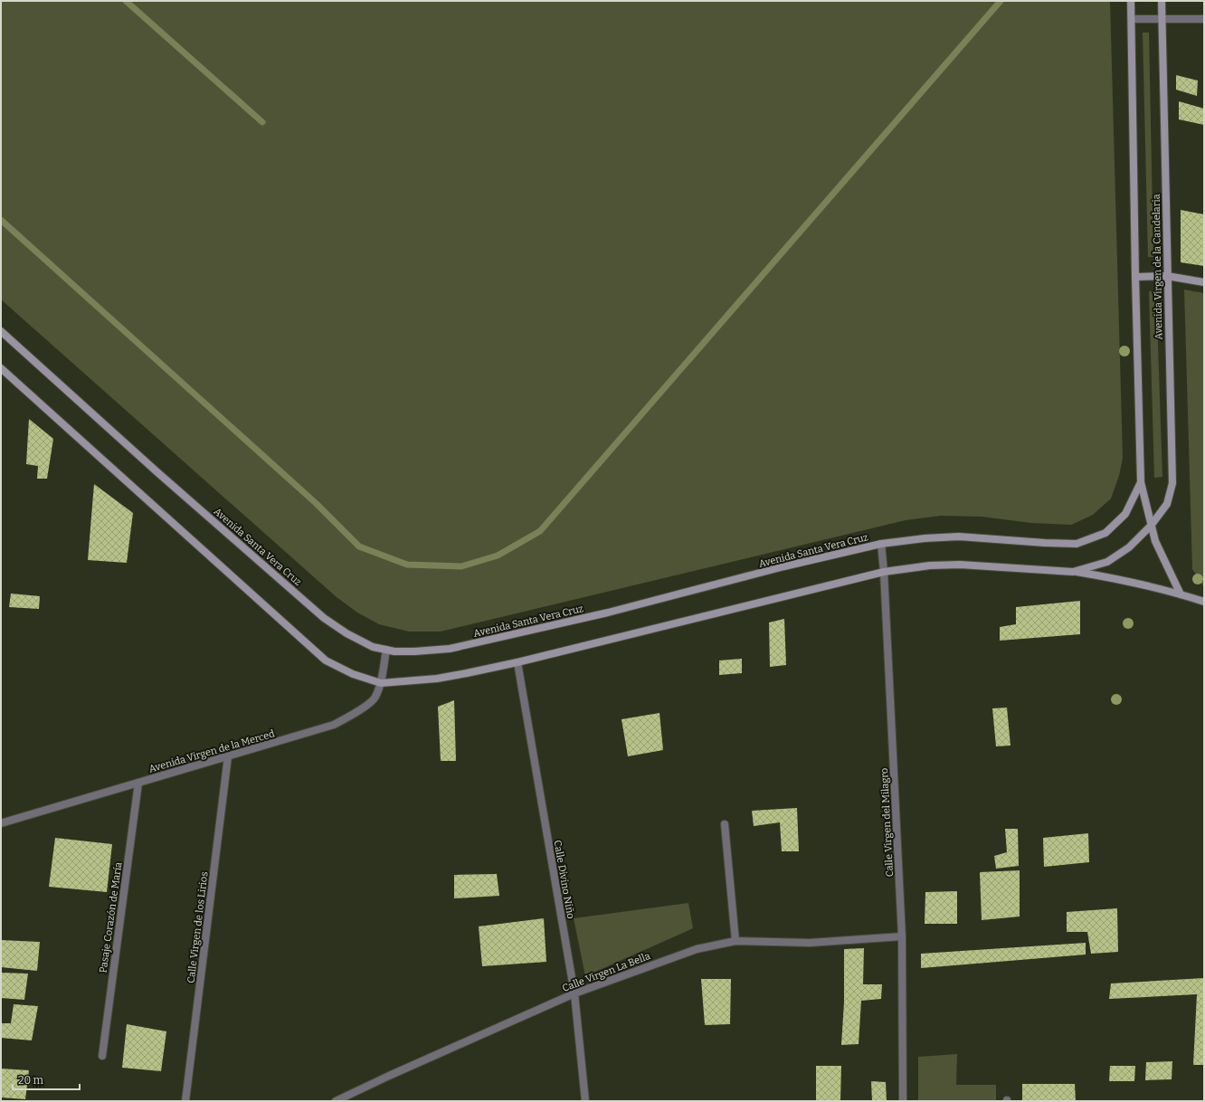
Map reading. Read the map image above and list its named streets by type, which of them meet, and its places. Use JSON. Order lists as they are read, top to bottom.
{
  "streets": {
    "main road": ["Avenida Virgen de la Candelaria", "Avenida Santa Vera Cruz"],
    "street": [
      "Avenida Virgen de la Merced",
      "Calle Virgen del Milagro",
      "Calle Divino Niño",
      "Pasaje Corazón de María",
      "Calle Virgen de los Lirios",
      "Calle Virgen La Bella"
    ]
  },
  "crossings": [
    ["Avenida Santa Vera Cruz", "Avenida Virgen de la Merced"],
    ["Avenida Santa Vera Cruz", "Calle Virgen del Milagro"],
    ["Avenida Virgen de la Merced", "Pasaje Corazón de María"],
    ["Avenida Virgen de la Merced", "Calle Virgen de los Lirios"],
    ["Calle Virgen del Milagro", "Calle Virgen La Bella"],
    ["Calle Divino Niño", "Calle Virgen La Bella"]
  ],
  "scale_bar": "20 m"
}
